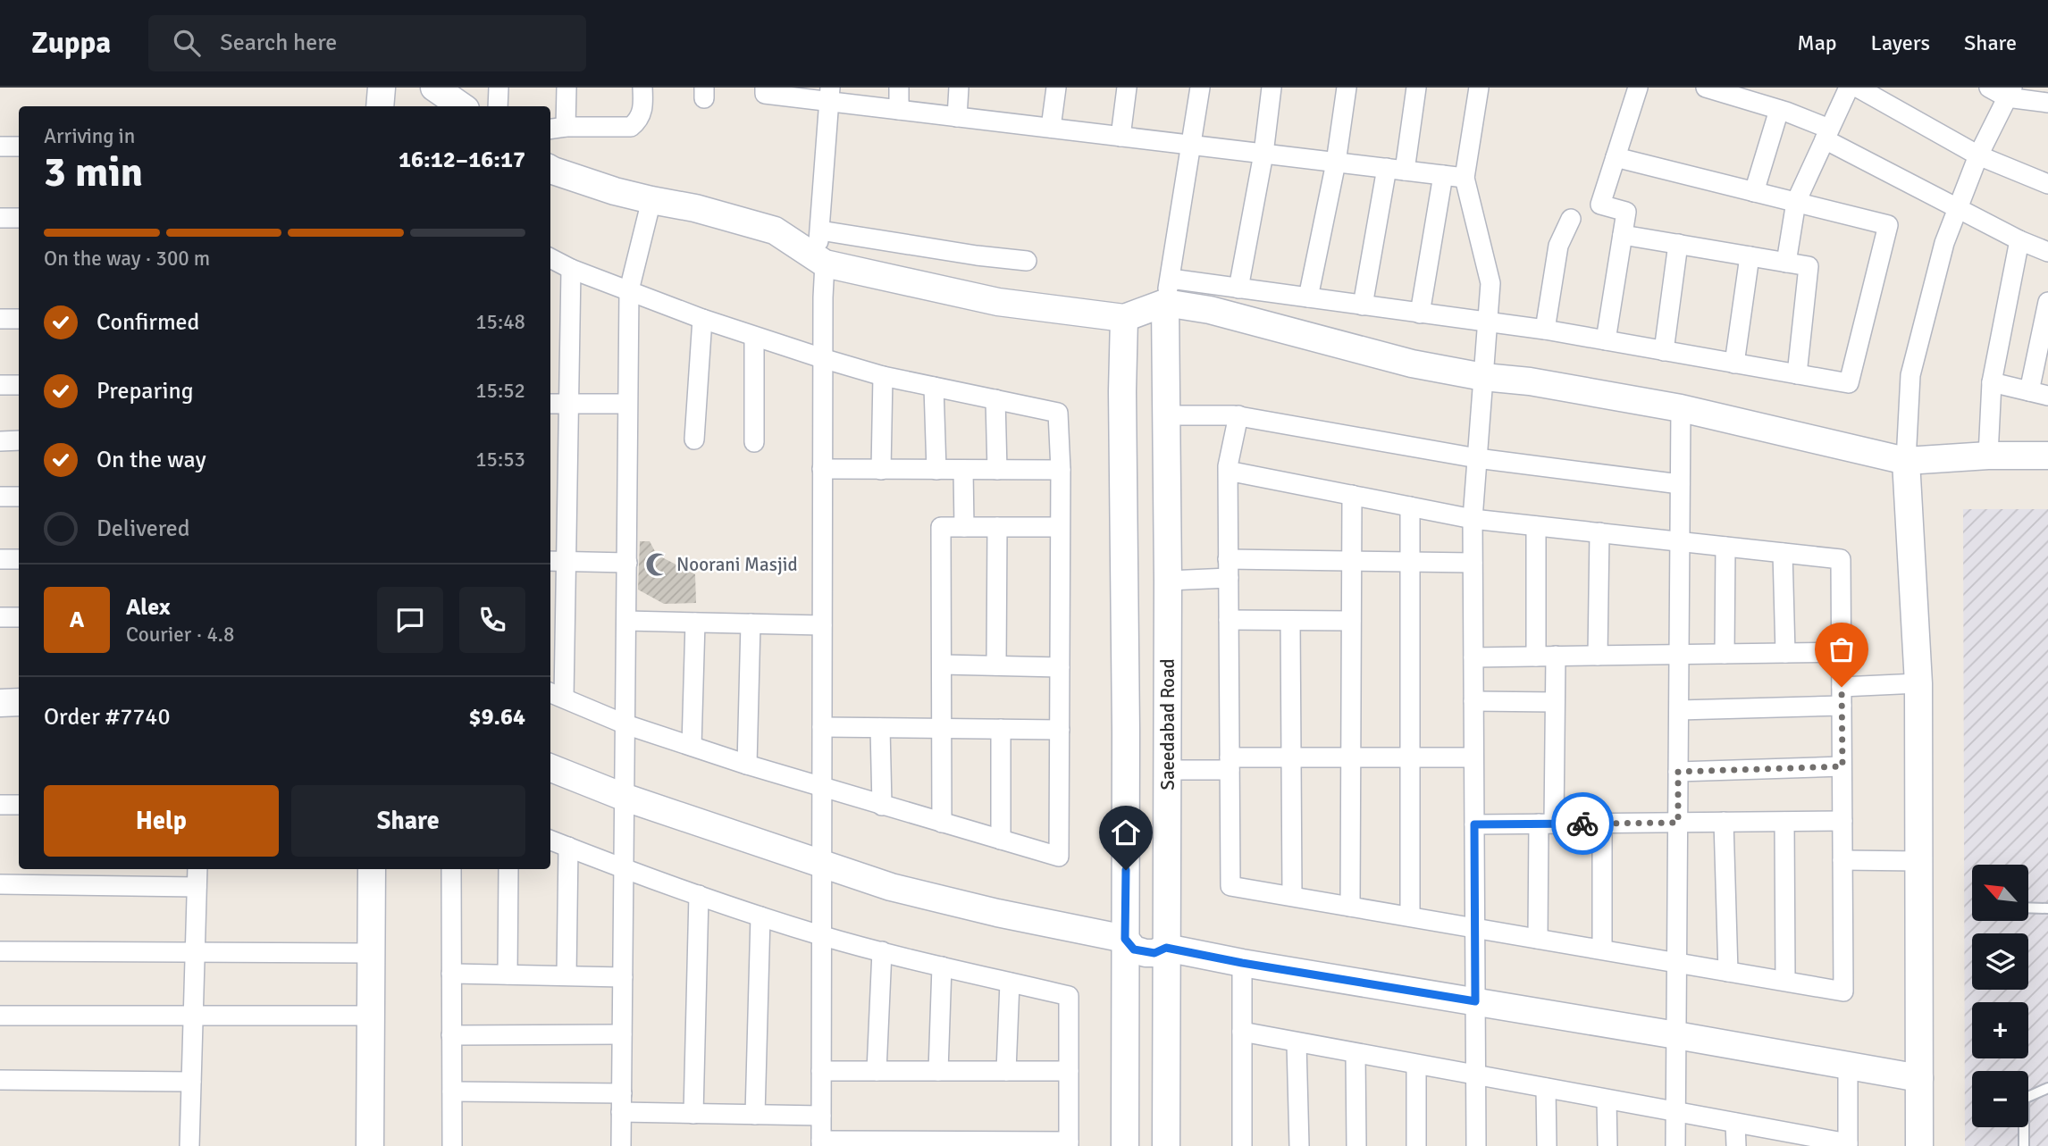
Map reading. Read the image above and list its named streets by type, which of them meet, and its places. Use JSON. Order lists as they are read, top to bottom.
{
  "streets": {
    "street": ["Saeedabad Road"]
  },
  "places": {
    "mosque": ["Noorani Masjid"]
  },
  "north": "top left",
  "page": {
    "header": "Zuppa",
    "search": "Search here",
    "nav": ["Map", "Layers", "Share"],
    "heading": ["3 min", "Arriving in", "16:12–16:17"],
    "panel": [
      "Alex",
      "Courier · 4.8",
      "Order #7740",
      "$9.64"
    ],
    "bar": "On the way · 300 m",
    "list": [
      ["Confirmed", "15:48"],
      ["Preparing", "15:52"],
      ["On the way", "15:53"],
      "Delivered"
    ],
    "round": "A",
    "buttons": ["Help", "Share"],
    "map_buttons": ["+", "−"]
  }
}
